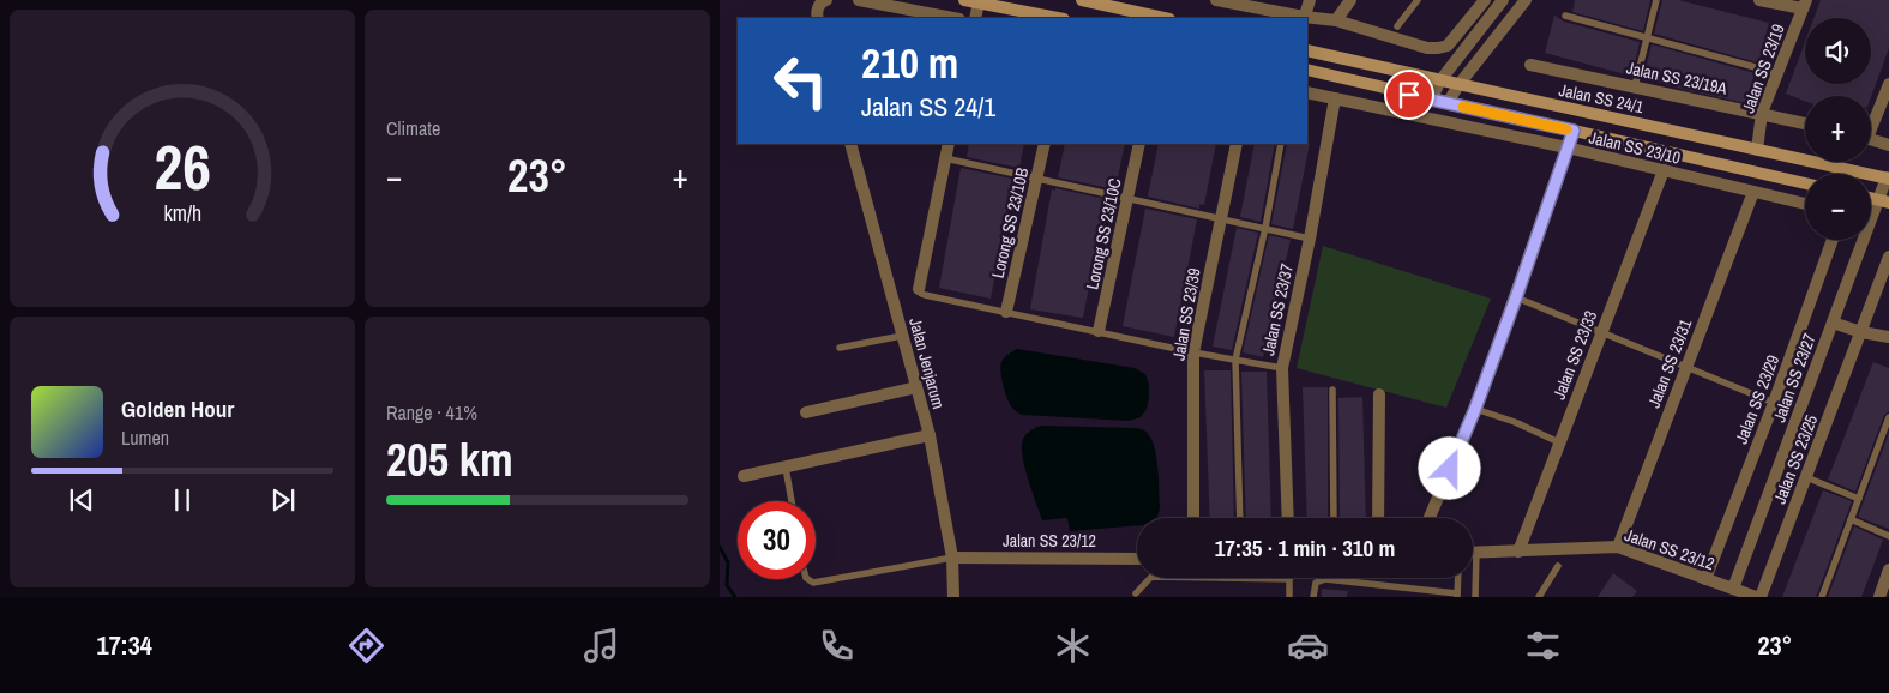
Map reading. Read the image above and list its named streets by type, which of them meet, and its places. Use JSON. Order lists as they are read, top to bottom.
{
  "streets": {
    "main road": ["Jalan SS 24/1"],
    "street": [
      "Jalan SS 23/19",
      "Jalan SS 23/19A",
      "Jalan SS 23/10",
      "Lorong SS 23/10B",
      "Lorong SS 23/10C",
      "Jalan SS 23/37",
      "Jalan SS 23/39",
      "Jalan SS 23/33",
      "Jalan Jenjarum",
      "Jalan SS 23/31",
      "Jalan SS 23/27",
      "Jalan SS 23/29",
      "Jalan SS 23/25",
      "Jalan SS 23/12"
    ]
  },
  "crossings": [
    ["Jalan SS 23/19", "Jalan SS 23/19A"],
    ["Jalan SS 23/19", "Jalan SS 24/1"],
    ["Jalan SS 24/1", "Jalan SS 23/27"],
    ["Jalan SS 23/10", "Jalan SS 23/37"],
    ["Jalan SS 23/10", "Jalan SS 23/33"],
    ["Jalan SS 23/10", "Jalan SS 23/31"],
    ["Jalan SS 23/33", "Jalan SS 23/12"],
    ["Jalan Jenjarum", "Jalan SS 23/12"],
    ["Jalan SS 23/31", "Jalan SS 23/12"],
    ["Jalan SS 23/27", "Jalan SS 23/12"],
    ["Jalan SS 23/29", "Jalan SS 23/12"]
  ],
  "page": {
    "tile": [
      "Climate",
      ["Range · 41%", "205 km"]
    ],
    "map_buttons": ["+", "−"],
    "turn": ["210 m", "Jalan SS 24/1"],
    "heat": ["−", "23°", "+"],
    "song": ["Golden Hour", "Lumen"],
    "limit": "30",
    "trip": "17:35 · 1 min · 310 m",
    "tabs": ["17:34", "23°"],
    "gauge": ["26", "km/h"]
  }
}
